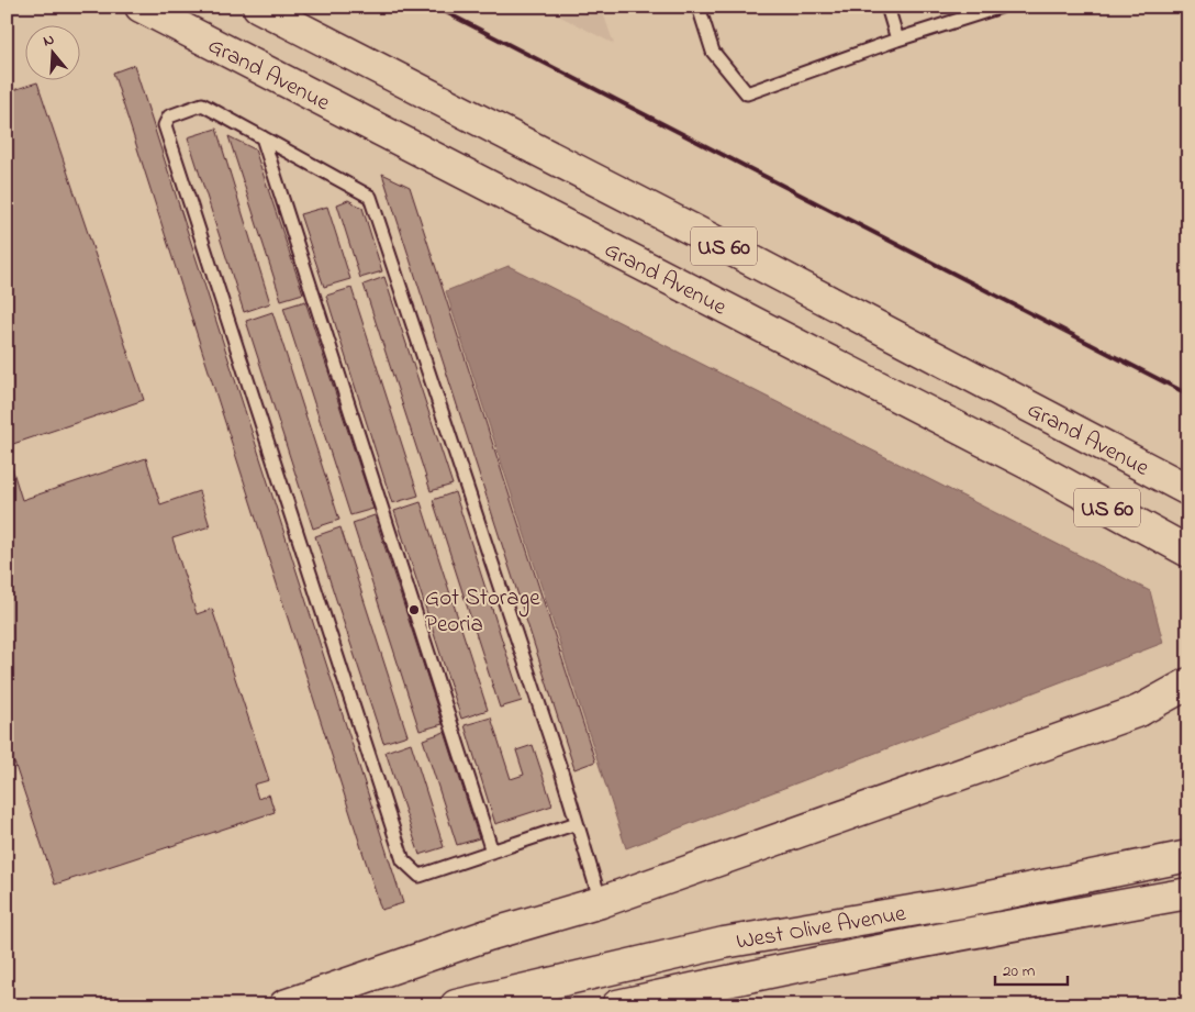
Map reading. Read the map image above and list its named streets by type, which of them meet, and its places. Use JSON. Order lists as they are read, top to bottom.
{
  "streets": {
    "main road": ["Grand Avenue", "US 60", "West Olive Avenue"]
  },
  "places": ["Got Storage Peoria"],
  "scale_bar": "20 m",
  "north": "top"
}
